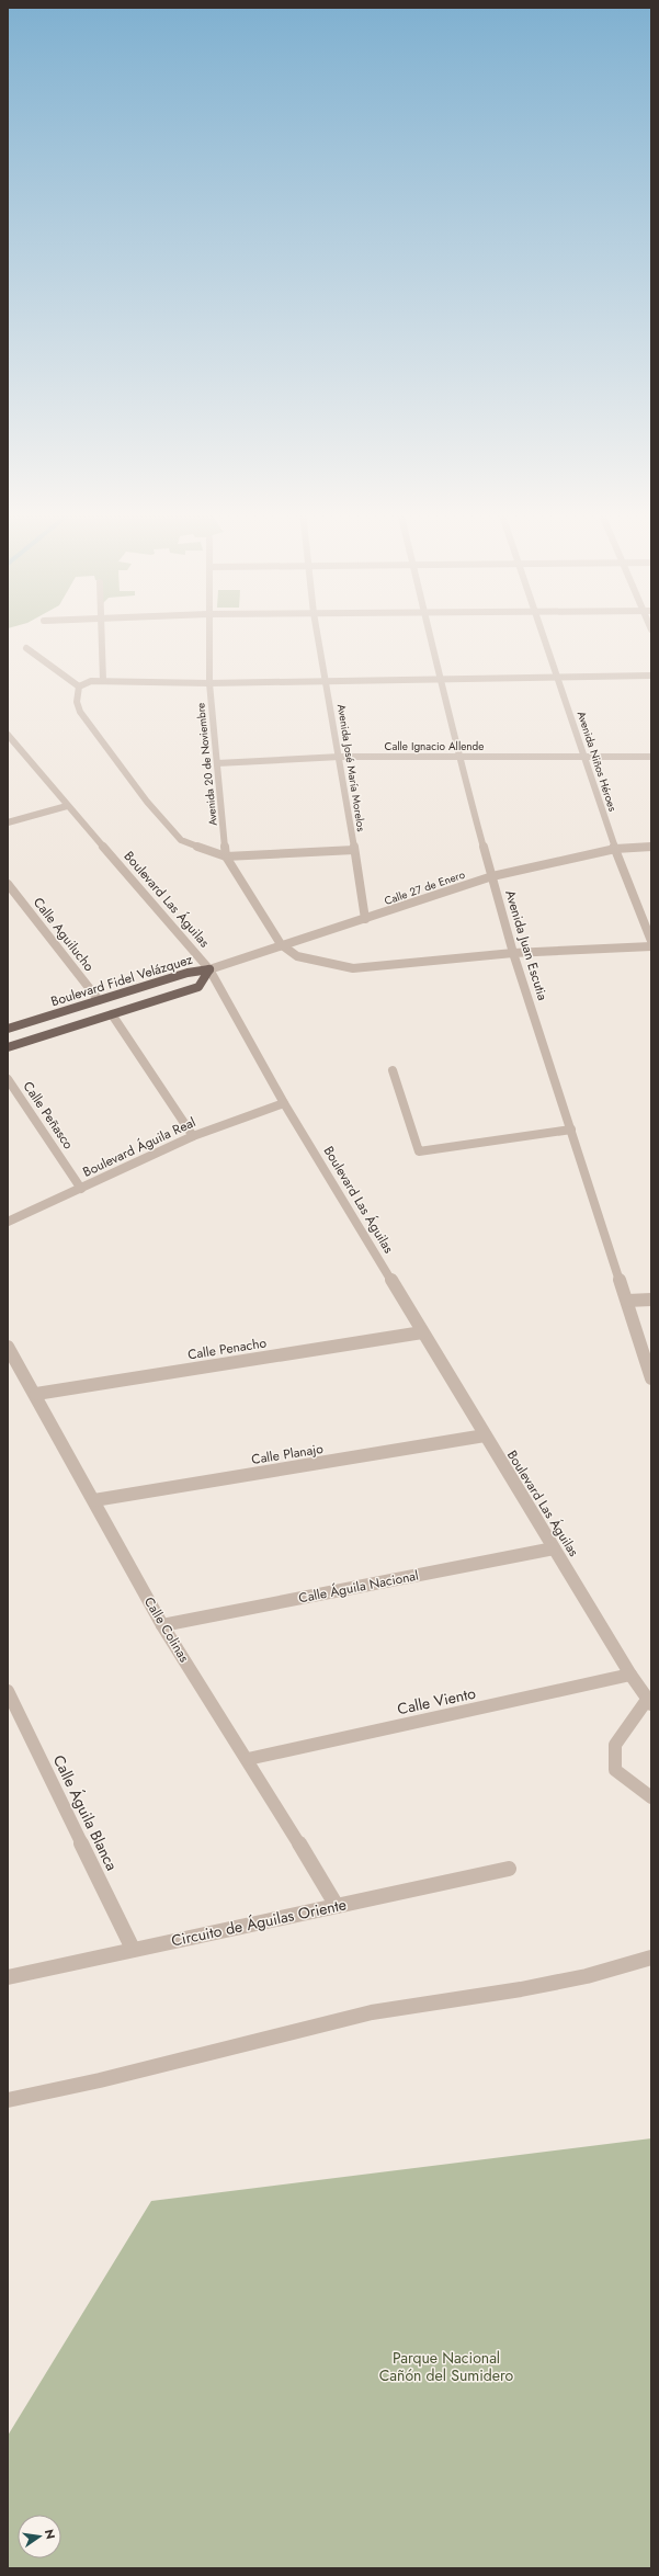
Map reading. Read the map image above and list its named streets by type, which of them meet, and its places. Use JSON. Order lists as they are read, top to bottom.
{
  "streets": {
    "main road": ["Boulevard Fidel Velázquez"],
    "street": [
      "Calle Ignacio Allende",
      "Avenida Niños Héroes",
      "Avenida 20 de Noviembre",
      "Avenida José María Morelos",
      "Calle 27 de Enero",
      "Boulevard Las Águilas",
      "Calle Aguilucho",
      "Avenida Juan Escutia",
      "Calle Peñasco",
      "Boulevard Águila Real",
      "Calle Penacho",
      "Calle Planajo",
      "Calle Águila Nacional",
      "Calle Colinas",
      "Calle Viento",
      "Calle Águila Blanca",
      "Circuito de Águilas Oriente"
    ]
  },
  "crossings": [
    ["Calle Ignacio Allende", "Avenida Niños Héroes"],
    ["Calle Ignacio Allende", "Avenida 20 de Noviembre"],
    ["Calle Ignacio Allende", "Avenida José María Morelos"],
    ["Calle Ignacio Allende", "Avenida Juan Escutia"],
    ["Avenida Niños Héroes", "Calle 27 de Enero"],
    ["Avenida José María Morelos", "Calle 27 de Enero"],
    ["Calle 27 de Enero", "Boulevard Las Águilas"],
    ["Calle 27 de Enero", "Avenida Juan Escutia"],
    ["Calle 27 de Enero", "Boulevard Fidel Velázquez"],
    ["Boulevard Las Águilas", "Boulevard Fidel Velázquez"],
    ["Boulevard Las Águilas", "Boulevard Águila Real"],
    ["Boulevard Las Águilas", "Calle Penacho"],
    ["Boulevard Las Águilas", "Calle Planajo"],
    ["Boulevard Las Águilas", "Calle Águila Nacional"],
    ["Boulevard Las Águilas", "Calle Viento"],
    ["Calle Aguilucho", "Boulevard Fidel Velázquez"],
    ["Calle Peñasco", "Boulevard Águila Real"],
    ["Calle Penacho", "Calle Colinas"],
    ["Calle Planajo", "Calle Colinas"],
    ["Calle Águila Nacional", "Calle Colinas"],
    ["Calle Colinas", "Calle Viento"],
    ["Calle Colinas", "Circuito de Águilas Oriente"],
    ["Calle Águila Blanca", "Circuito de Águilas Oriente"]
  ],
  "parks": ["Parque Nacional Cañón del Sumidero"],
  "north": "right"
}
